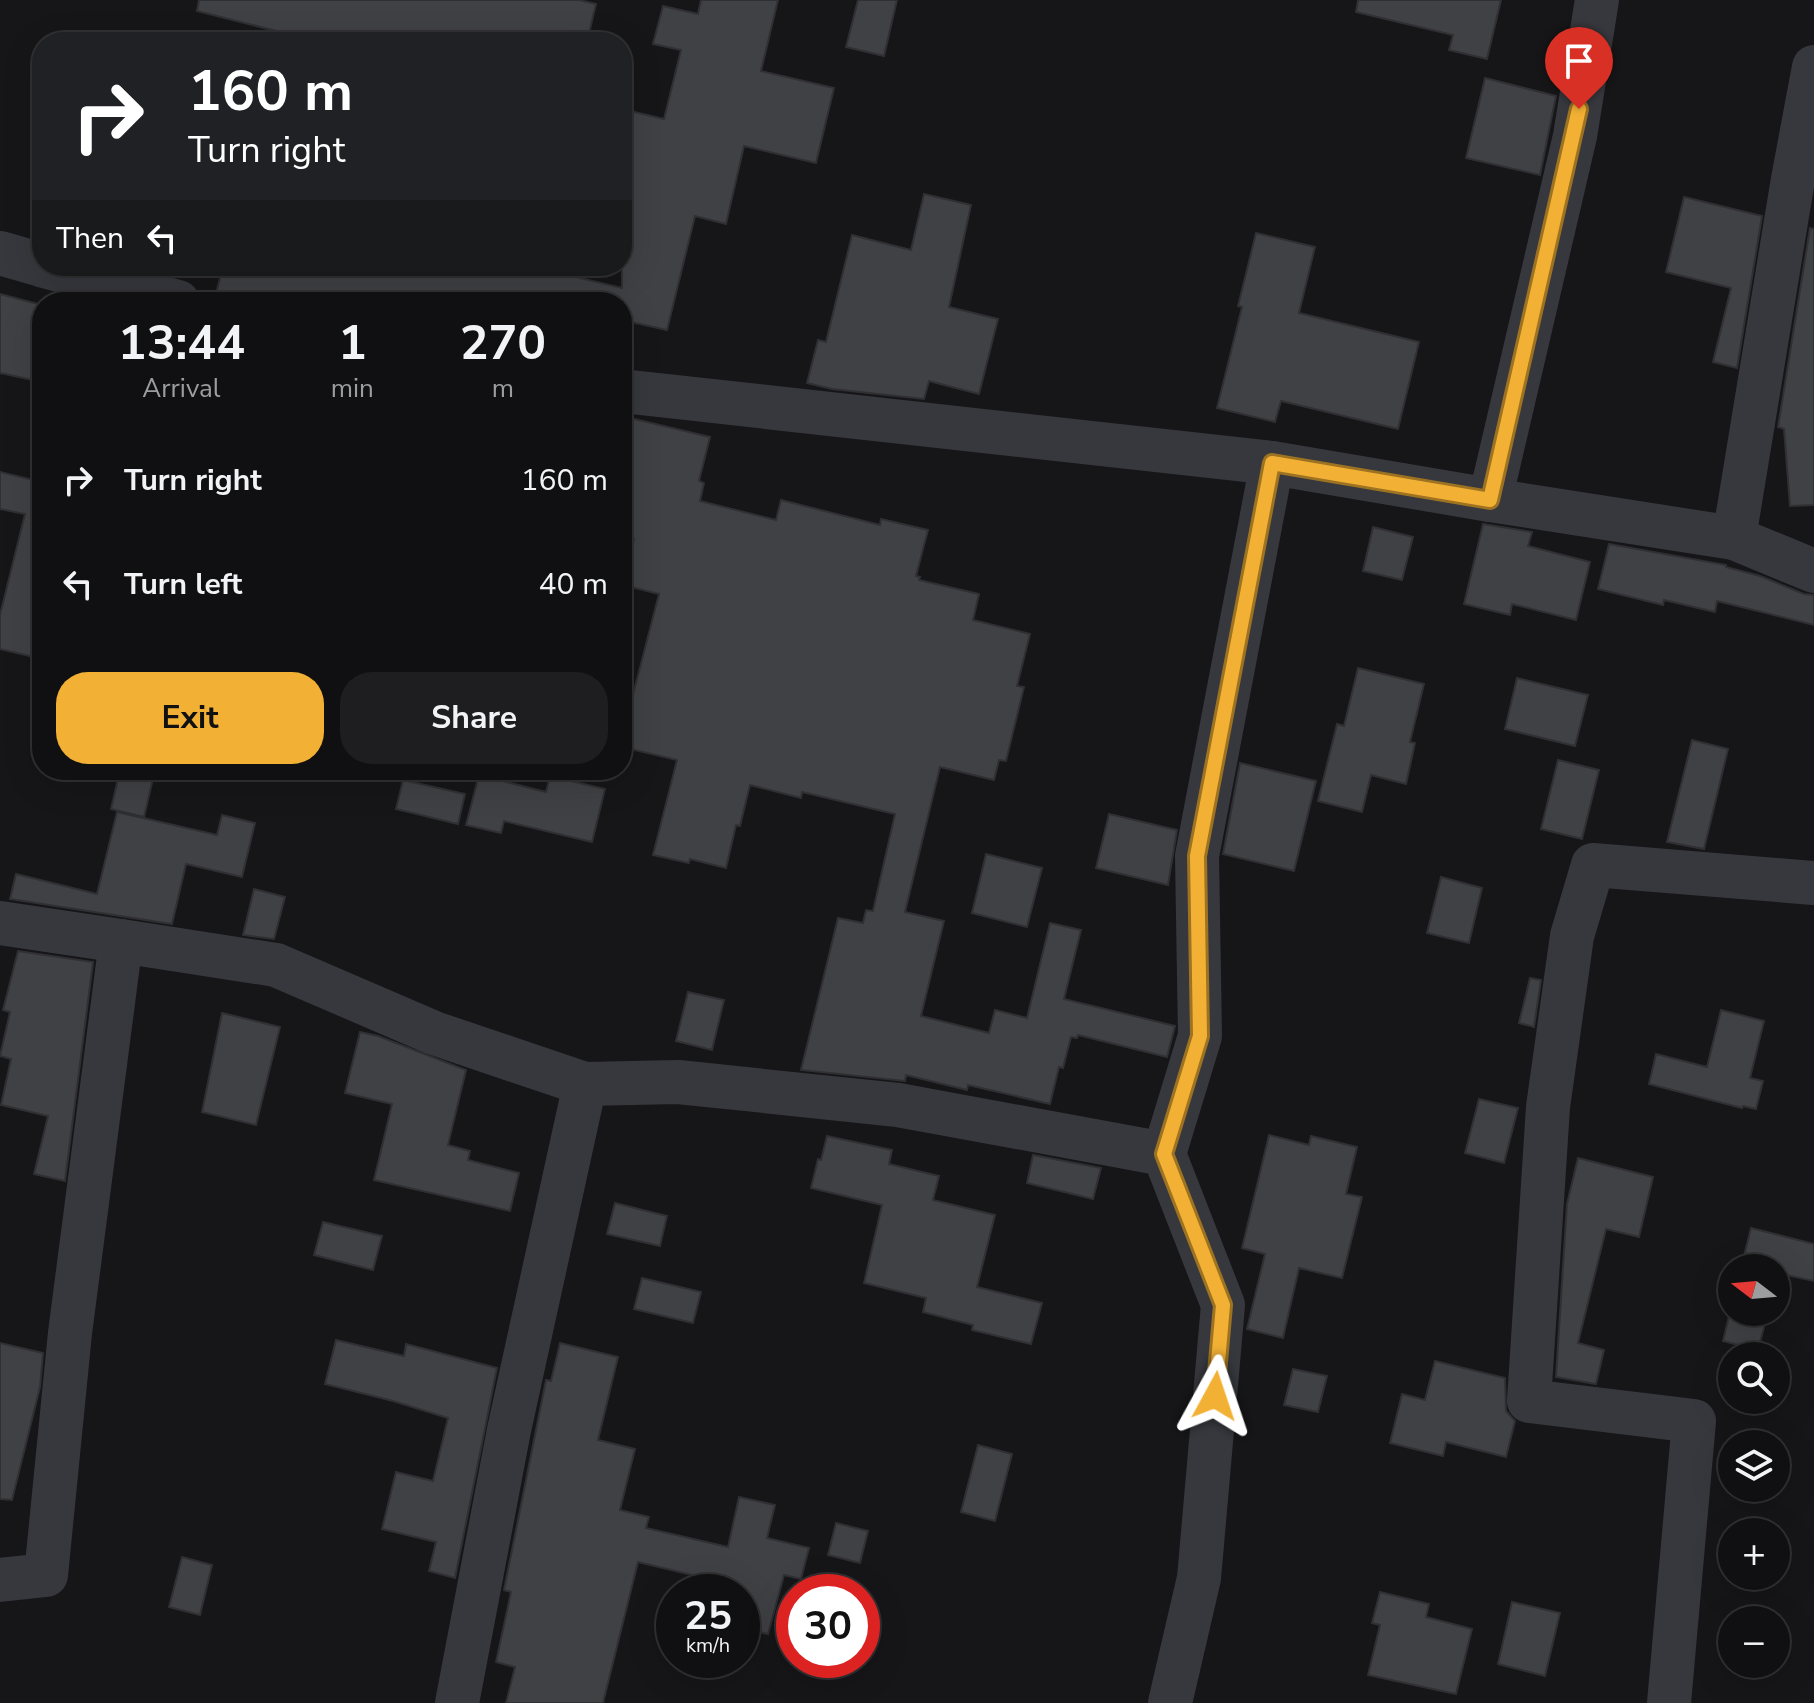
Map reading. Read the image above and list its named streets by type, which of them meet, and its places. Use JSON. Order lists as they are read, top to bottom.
{
  "north": "left",
  "page": {
    "turn": ["160 m", "Turn right"],
    "then": "Then",
    "eta": [
      "13:44",
      "Arrival",
      "1",
      "min",
      "270",
      "m"
    ],
    "list": [
      {
        "name": "Turn right",
        "value": "160 m"
      },
      {
        "name": "Turn left",
        "value": "40 m"
      }
    ],
    "buttons": ["Exit", "Share"],
    "map_buttons": ["+", "−"],
    "speed": "25 km/h",
    "limit": "30"
  }
}
